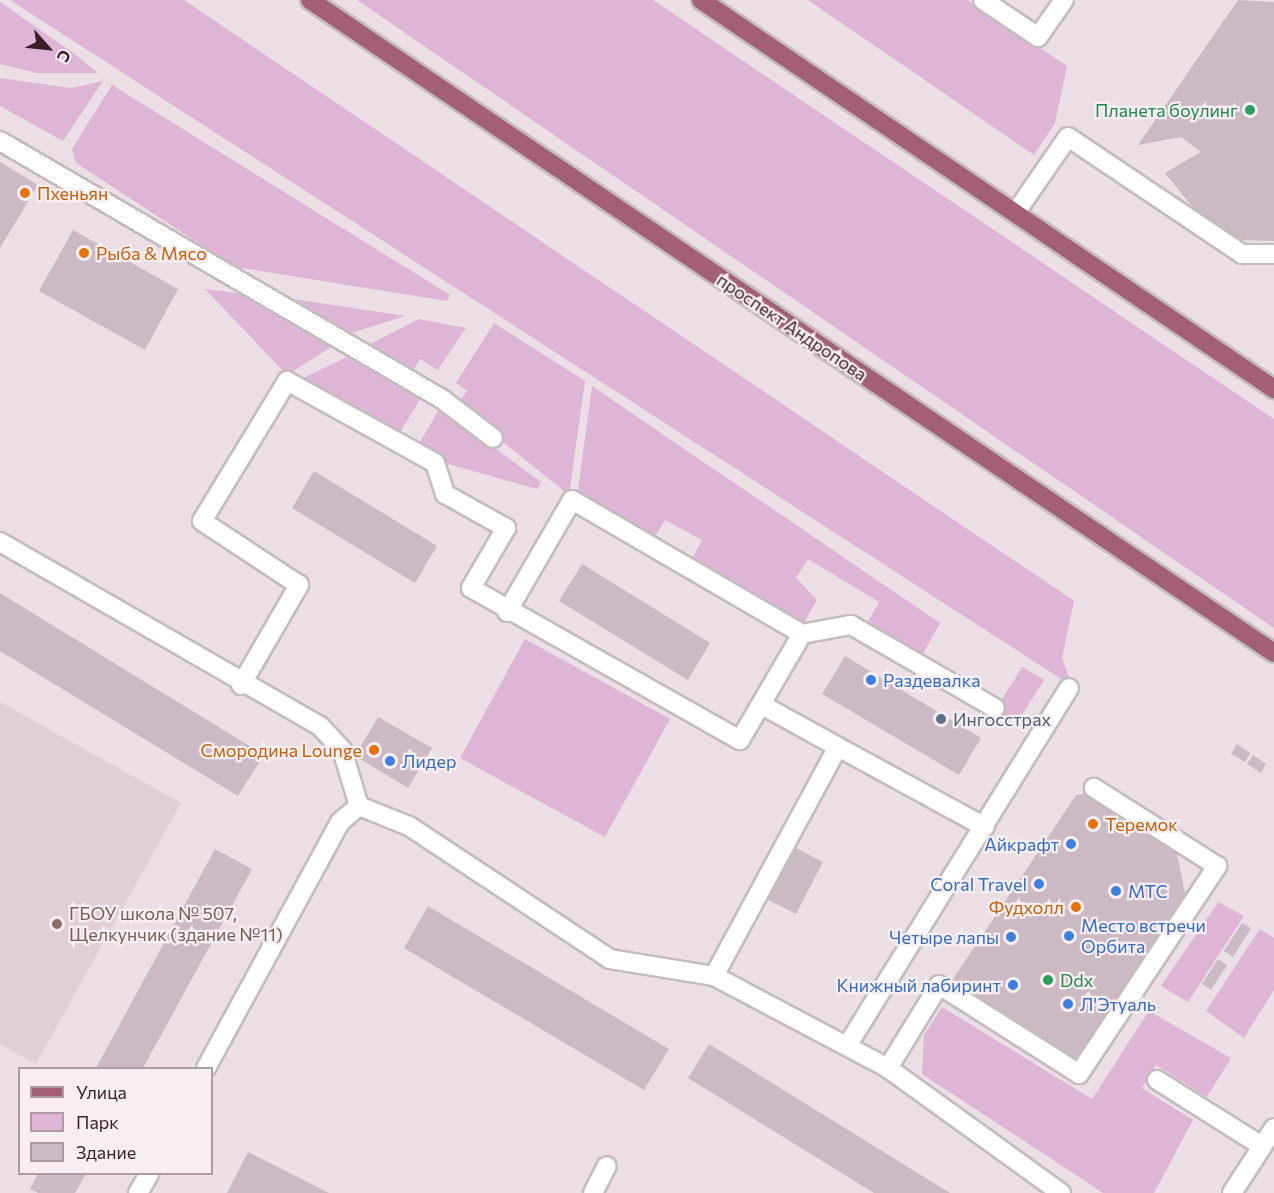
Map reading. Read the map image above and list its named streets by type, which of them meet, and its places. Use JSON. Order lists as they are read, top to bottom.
{
  "streets": {
    "main road": ["проспект Андропова"]
  },
  "places": [
    "Планета боулинг",
    "Пхеньян",
    "Рыба & Мясо",
    "Раздевалка",
    "Ингосстрах",
    "Смородина Lounge",
    "Лидер",
    "Теремок",
    "Айкрафт",
    "Coral Travel",
    "МТС",
    "Фудхолл",
    "ГБОУ школа № 507, Щелкунчик (здание №11)",
    "Место встречи Орбита",
    "Четыре лапы",
    "Ddx",
    "Книжный лабиринт",
    "Л'Этуаль"
  ],
  "legend": ["Улица", "Парк", "Здание"],
  "north": "bottom right"
}
